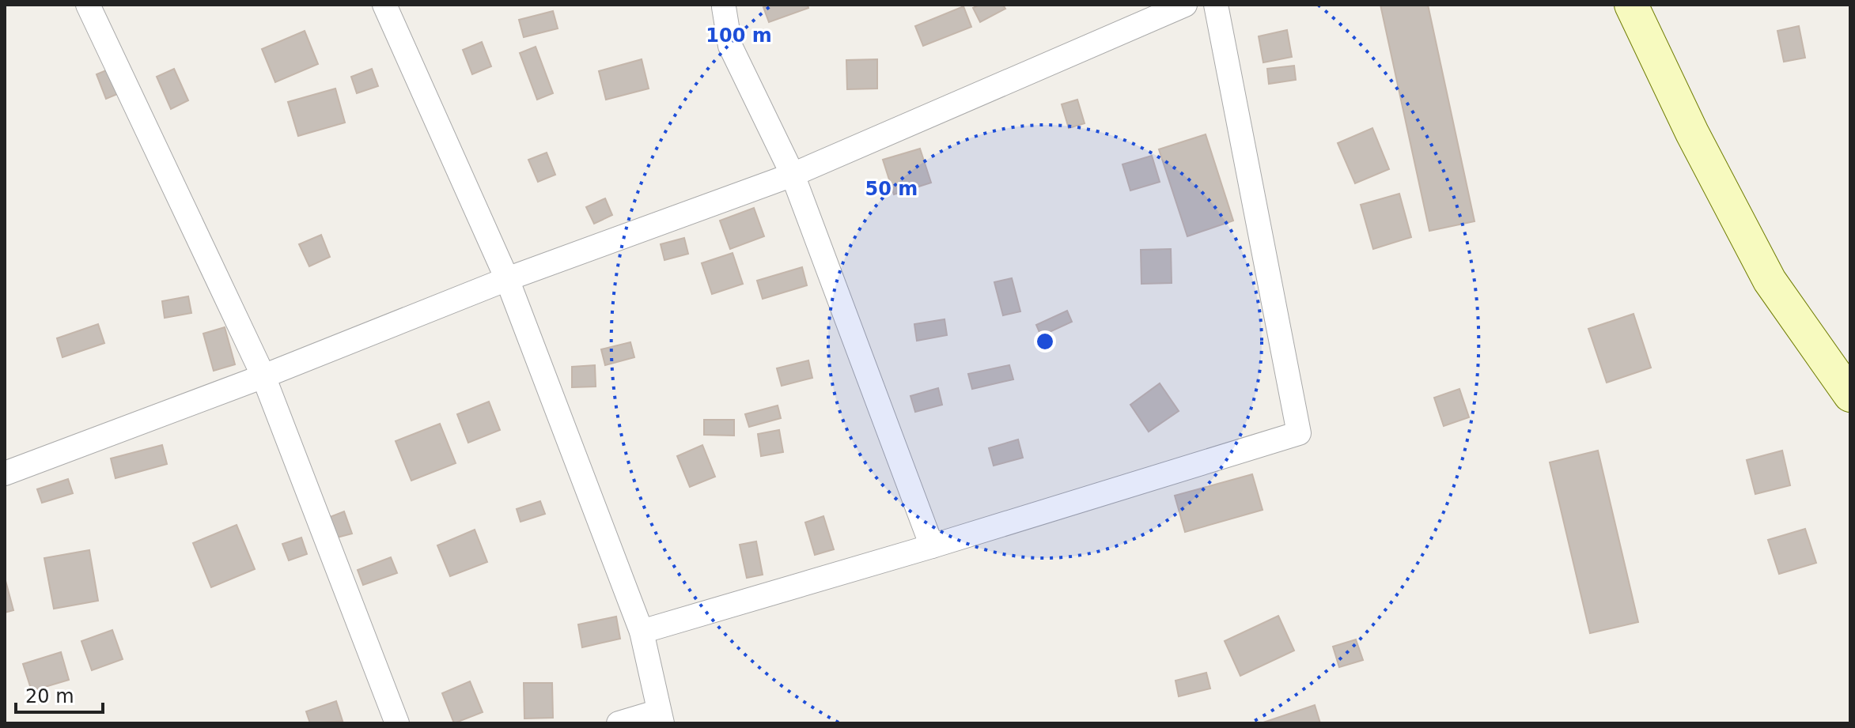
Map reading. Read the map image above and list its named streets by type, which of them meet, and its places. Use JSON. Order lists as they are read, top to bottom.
{
  "scale_bar": "20 m",
  "rings": ["100 m", "50 m"]
}
